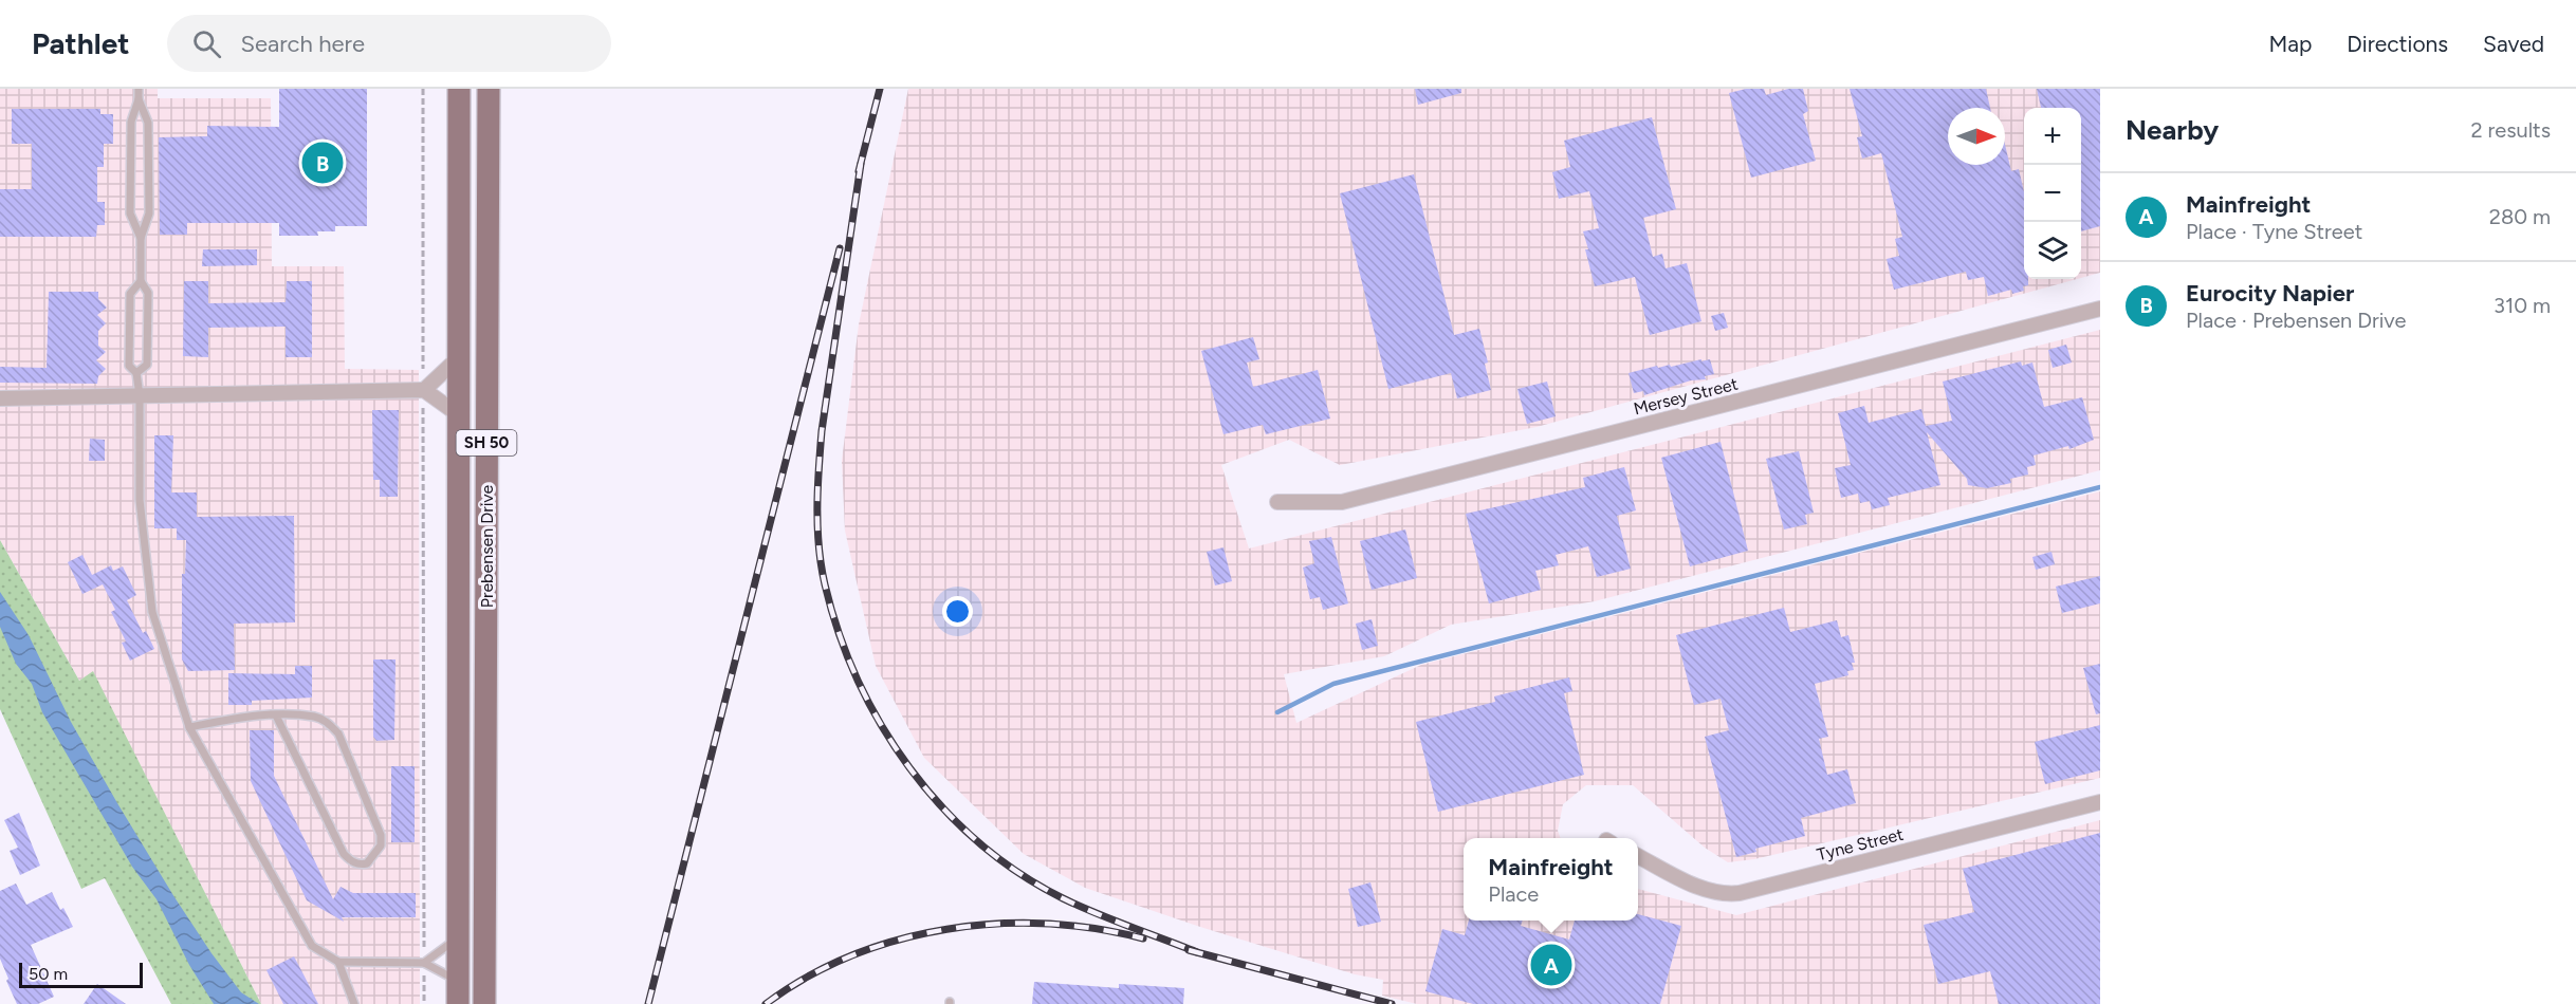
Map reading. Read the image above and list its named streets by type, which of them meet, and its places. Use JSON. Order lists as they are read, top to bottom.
{
  "streets": {
    "main road": ["SH 50", "Prebensen Drive"],
    "street": ["Mersey Street", "Tyne Street"]
  },
  "scale_bar": "50 m",
  "north": "right",
  "page": {
    "header": "Pathlet",
    "search": "Search here",
    "nav": ["Map", "Directions", "Saved"],
    "heading": ["Nearby", "2 results"],
    "map_buttons": ["+", "−"],
    "pins": ["B", "A"],
    "list": [
      {
        "mark": "A",
        "name": "Mainfreight",
        "note": "Place · Tyne Street",
        "value": "280 m"
      },
      {
        "mark": "B",
        "name": "Eurocity Napier",
        "note": "Place · Prebensen Drive",
        "value": "310 m"
      }
    ],
    "popup": ["Mainfreight", "Place"],
    "scale": "50 m"
  }
}
